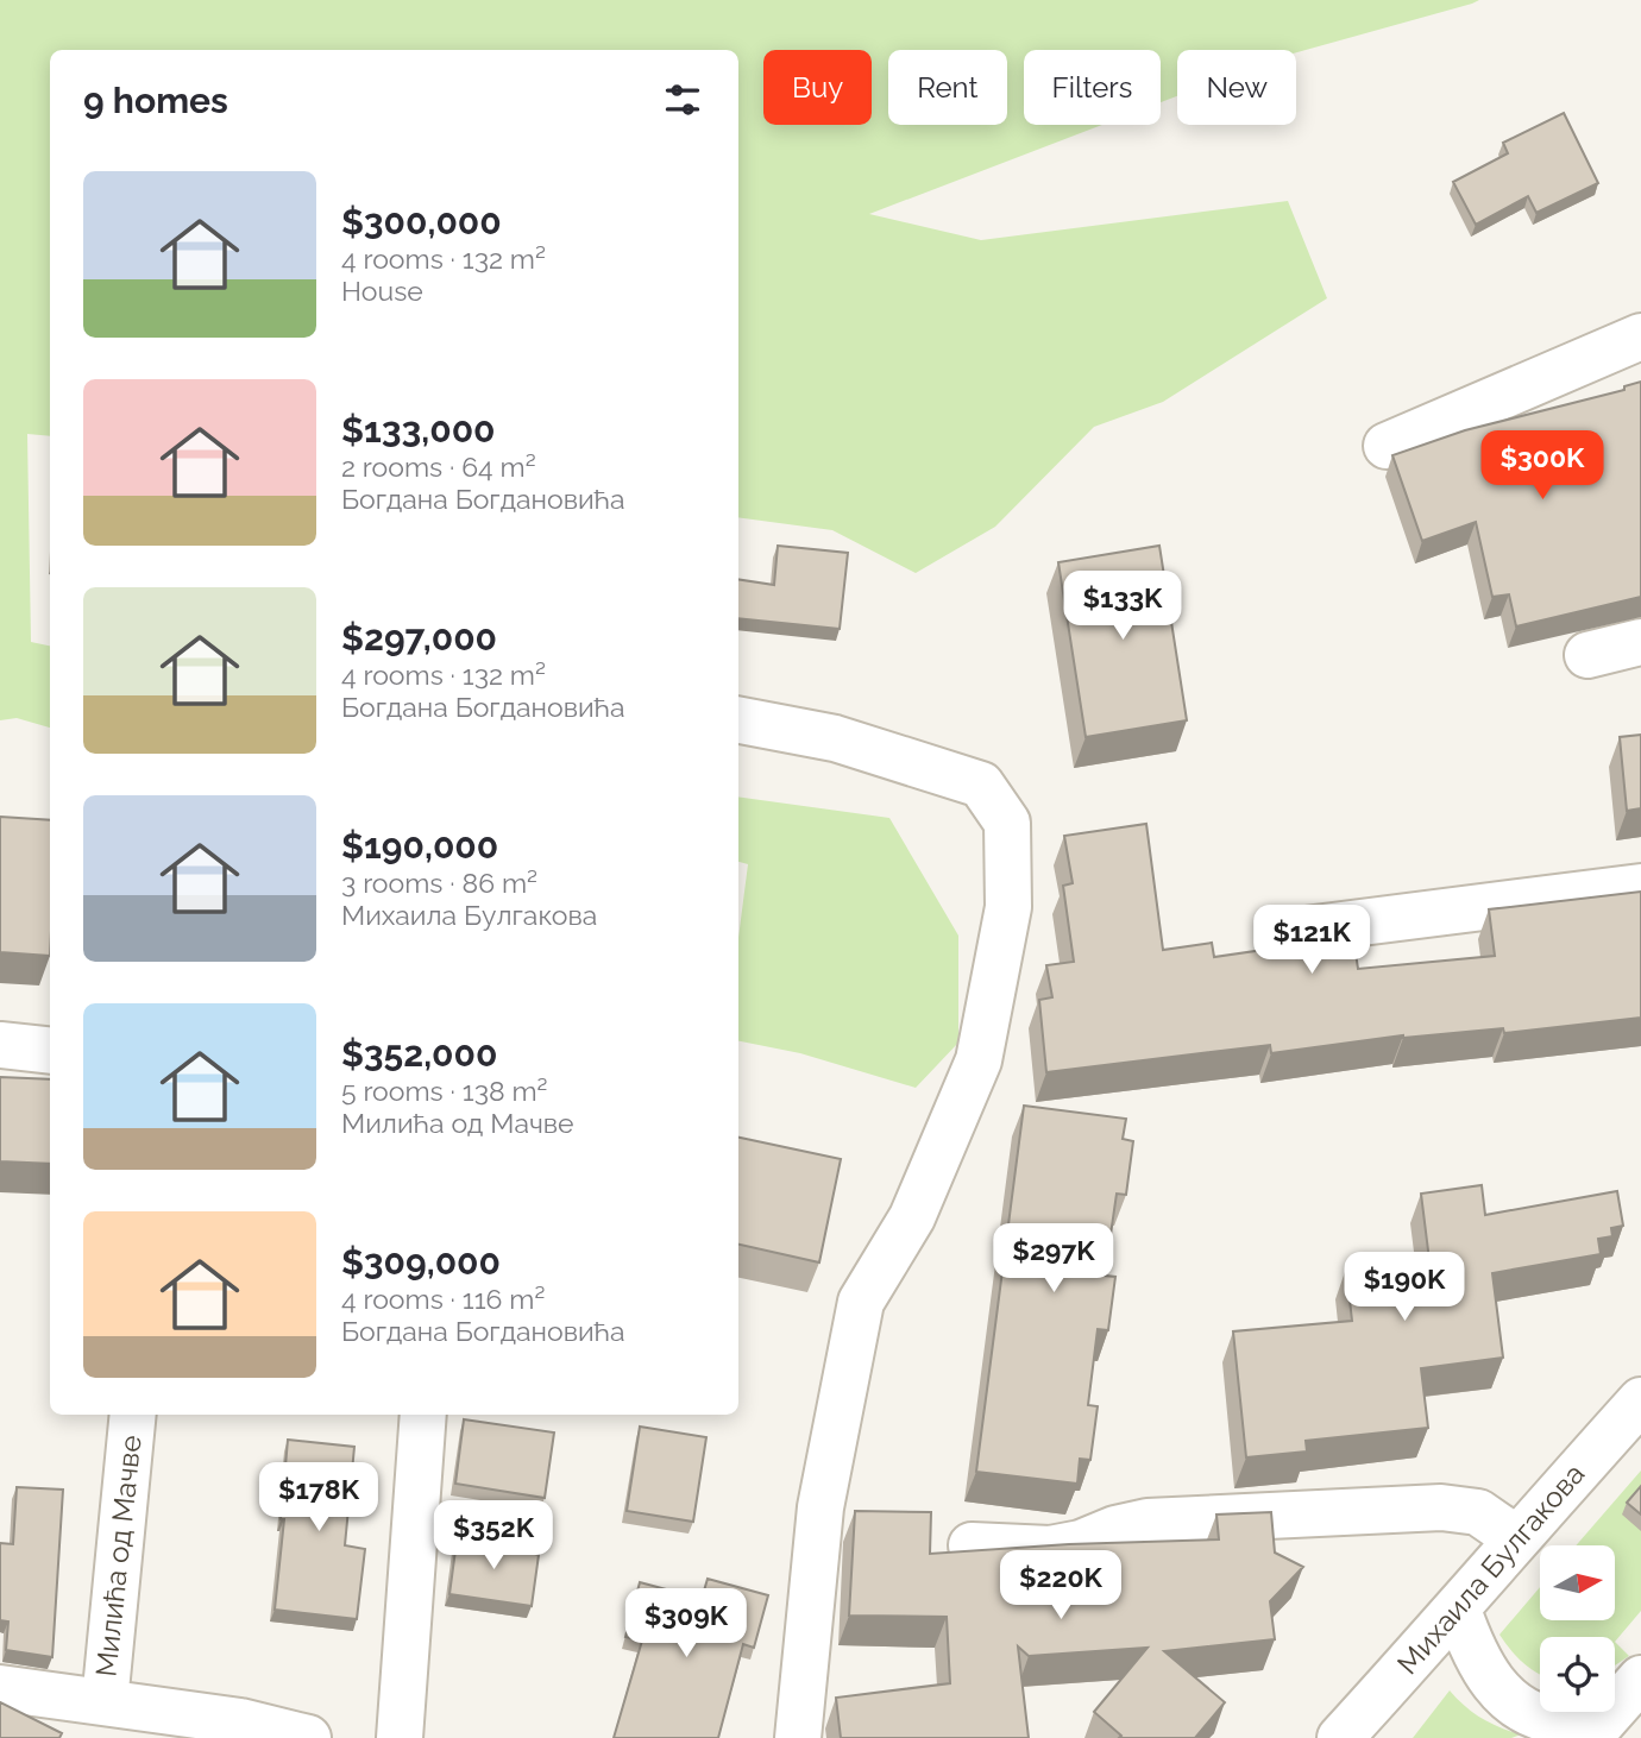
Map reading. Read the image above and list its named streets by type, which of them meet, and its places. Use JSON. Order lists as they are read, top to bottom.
{
  "streets": {
    "street": ["Милића од Мачве", "Михаила Булгакова"]
  },
  "north": "right",
  "page": {
    "chip": [
      "Buy",
      "Rent",
      "Filters",
      "New"
    ],
    "heading": "9 homes",
    "list": [
      {
        "name": "$300,000",
        "note": "4 rooms · 132 m² · House"
      },
      {
        "name": "$133,000",
        "note": "2 rooms · 64 m² · Богдана Богдановића"
      },
      {
        "name": "$297,000",
        "note": "4 rooms · 132 m² · Богдана Богдановића"
      },
      {
        "name": "$190,000",
        "note": "3 rooms · 86 m² · Михаила Булгакова"
      },
      {
        "name": "$352,000",
        "note": "5 rooms · 138 m² · Милића од Мачве"
      },
      {
        "name": "$309,000",
        "note": "4 rooms · 116 m² · Богдана Богдановића"
      }
    ],
    "price": [
      "$300K",
      "$133K",
      "$121K",
      "$297K",
      "$190K",
      "$178K",
      "$352K",
      "$220K",
      "$309K"
    ]
  }
}
